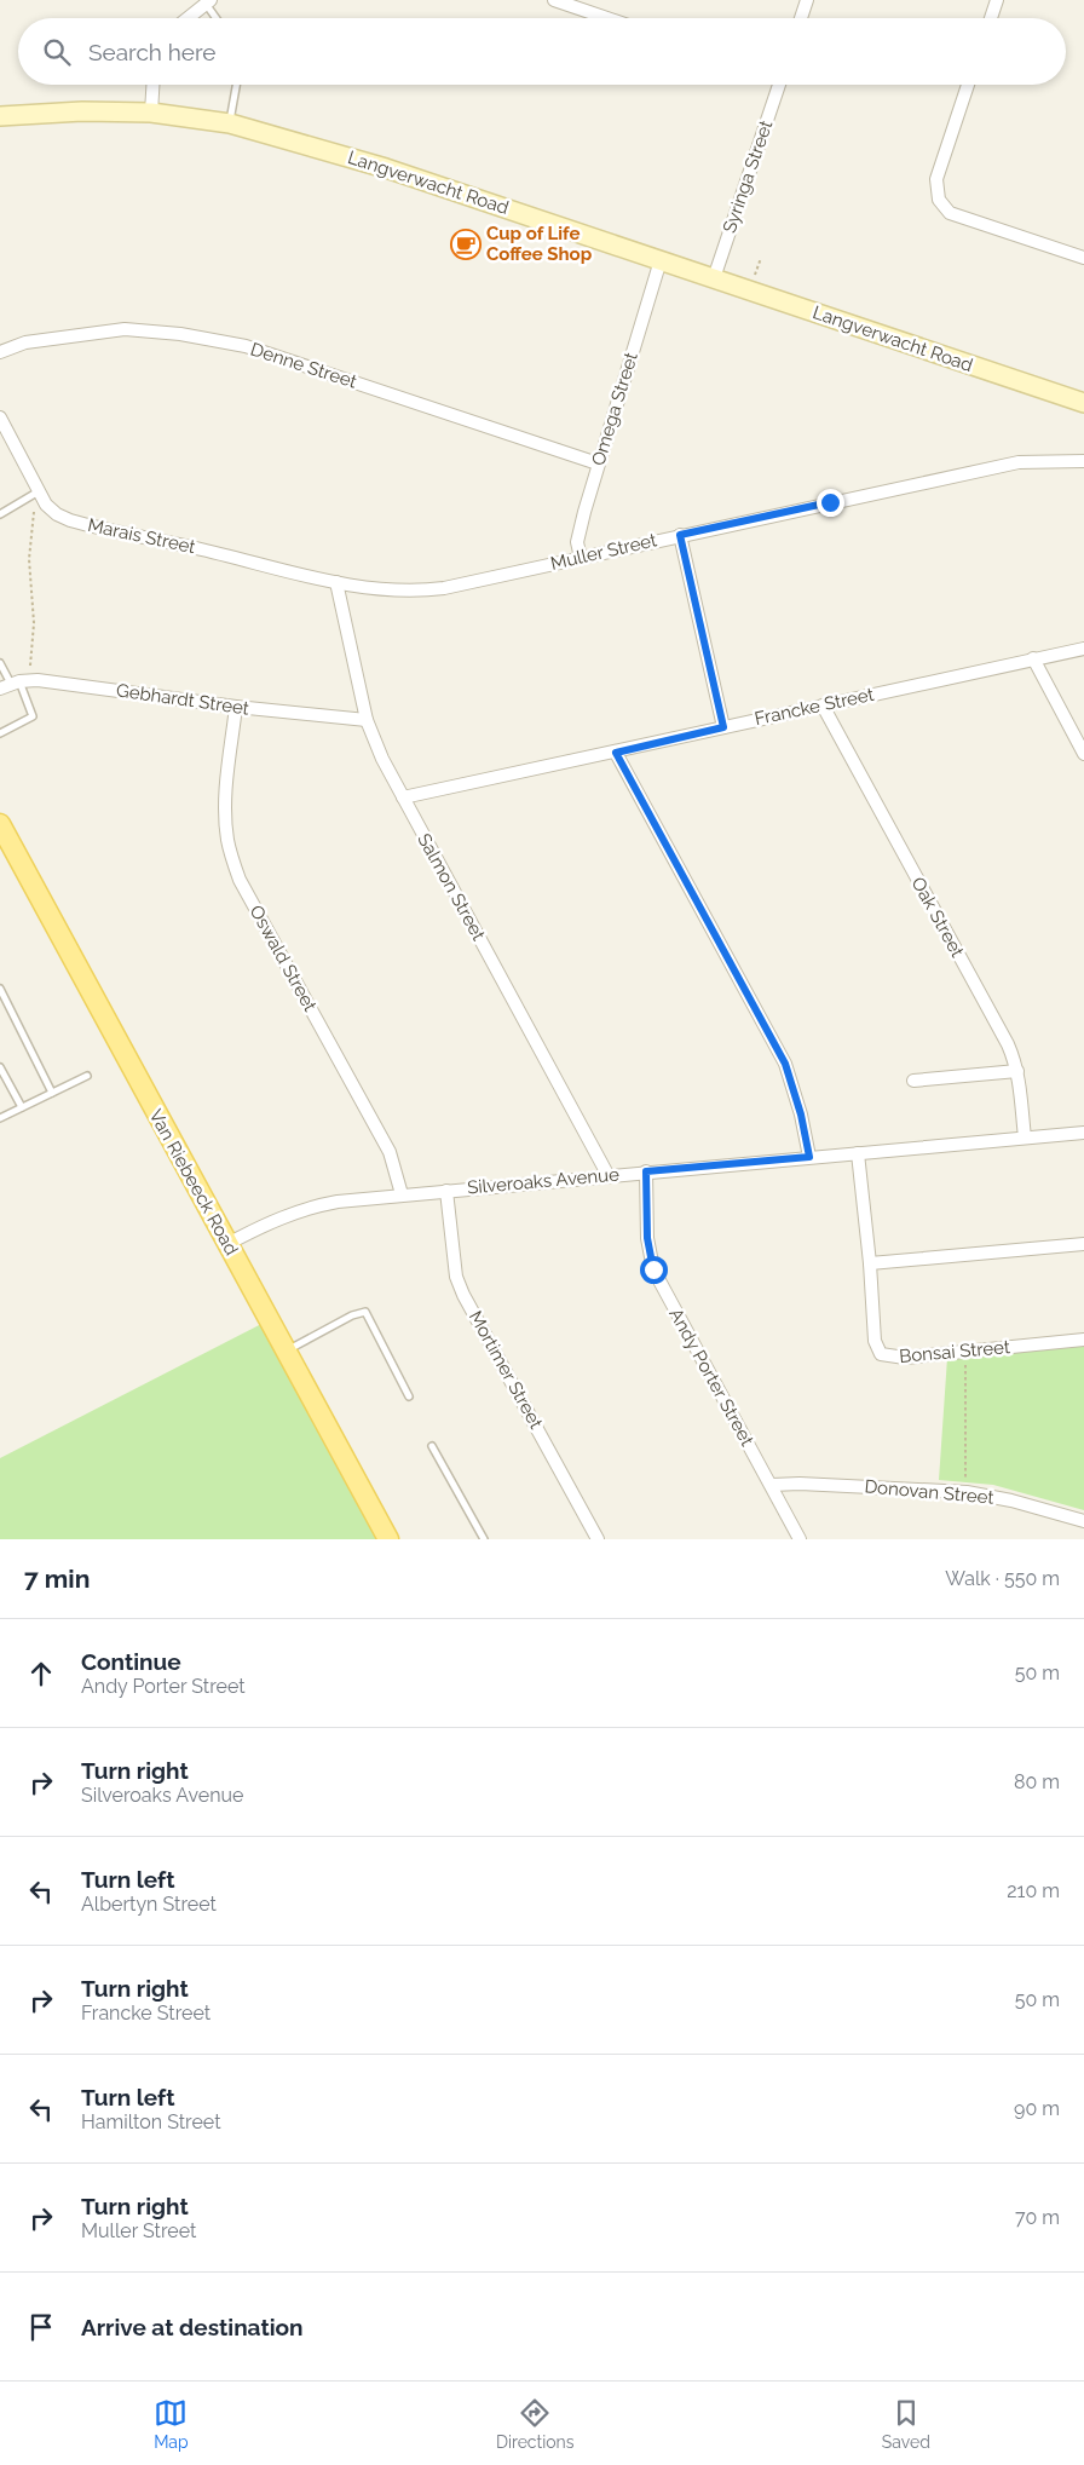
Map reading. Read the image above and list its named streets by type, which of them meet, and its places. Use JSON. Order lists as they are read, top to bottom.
{
  "streets": {
    "main road": ["Van Riebeeck Road"],
    "street": [
      "Syringa Street",
      "Langverwacht Road",
      "Denne Street",
      "Omega Street",
      "Marais Street",
      "Muller Street",
      "Gebhardt Street",
      "Francke Street",
      "Salmon Street",
      "Oak Street",
      "Oswald Street",
      "Silveroaks Avenue",
      "Bonsai Street",
      "Mortimer Street",
      "Andy Porter Street",
      "Donovan Street"
    ]
  },
  "crossings": [
    ["Syringa Street", "Langverwacht Road"],
    ["Langverwacht Road", "Omega Street"],
    ["Denne Street", "Omega Street"],
    ["Omega Street", "Muller Street"],
    ["Marais Street", "Muller Street"],
    ["Marais Street", "Salmon Street"],
    ["Muller Street", "Salmon Street"],
    ["Gebhardt Street", "Salmon Street"],
    ["Gebhardt Street", "Oswald Street"],
    ["Francke Street", "Salmon Street"],
    ["Francke Street", "Oak Street"],
    ["Salmon Street", "Silveroaks Avenue"],
    ["Oak Street", "Silveroaks Avenue"],
    ["Oswald Street", "Silveroaks Avenue"],
    ["Silveroaks Avenue", "Van Riebeeck Road"],
    ["Silveroaks Avenue", "Bonsai Street"],
    ["Silveroaks Avenue", "Mortimer Street"],
    ["Silveroaks Avenue", "Andy Porter Street"],
    ["Andy Porter Street", "Donovan Street"]
  ],
  "places": {
    "cafe": ["Cup of Life Coffee Shop"]
  },
  "page": {
    "search": "Search here",
    "heading": ["7 min", "Walk · 550 m"],
    "list": [
      ["Continue", "Andy Porter Street", "50 m"],
      ["Turn right", "Silveroaks Avenue", "80 m"],
      ["Turn left", "Albertyn Street", "210 m"],
      ["Turn right", "Francke Street", "50 m"],
      ["Turn left", "Hamilton Street", "90 m"],
      ["Turn right", "Muller Street", "70 m"],
      "Arrive at destination"
    ],
    "nav": ["Map", "Directions", "Saved"]
  }
}
